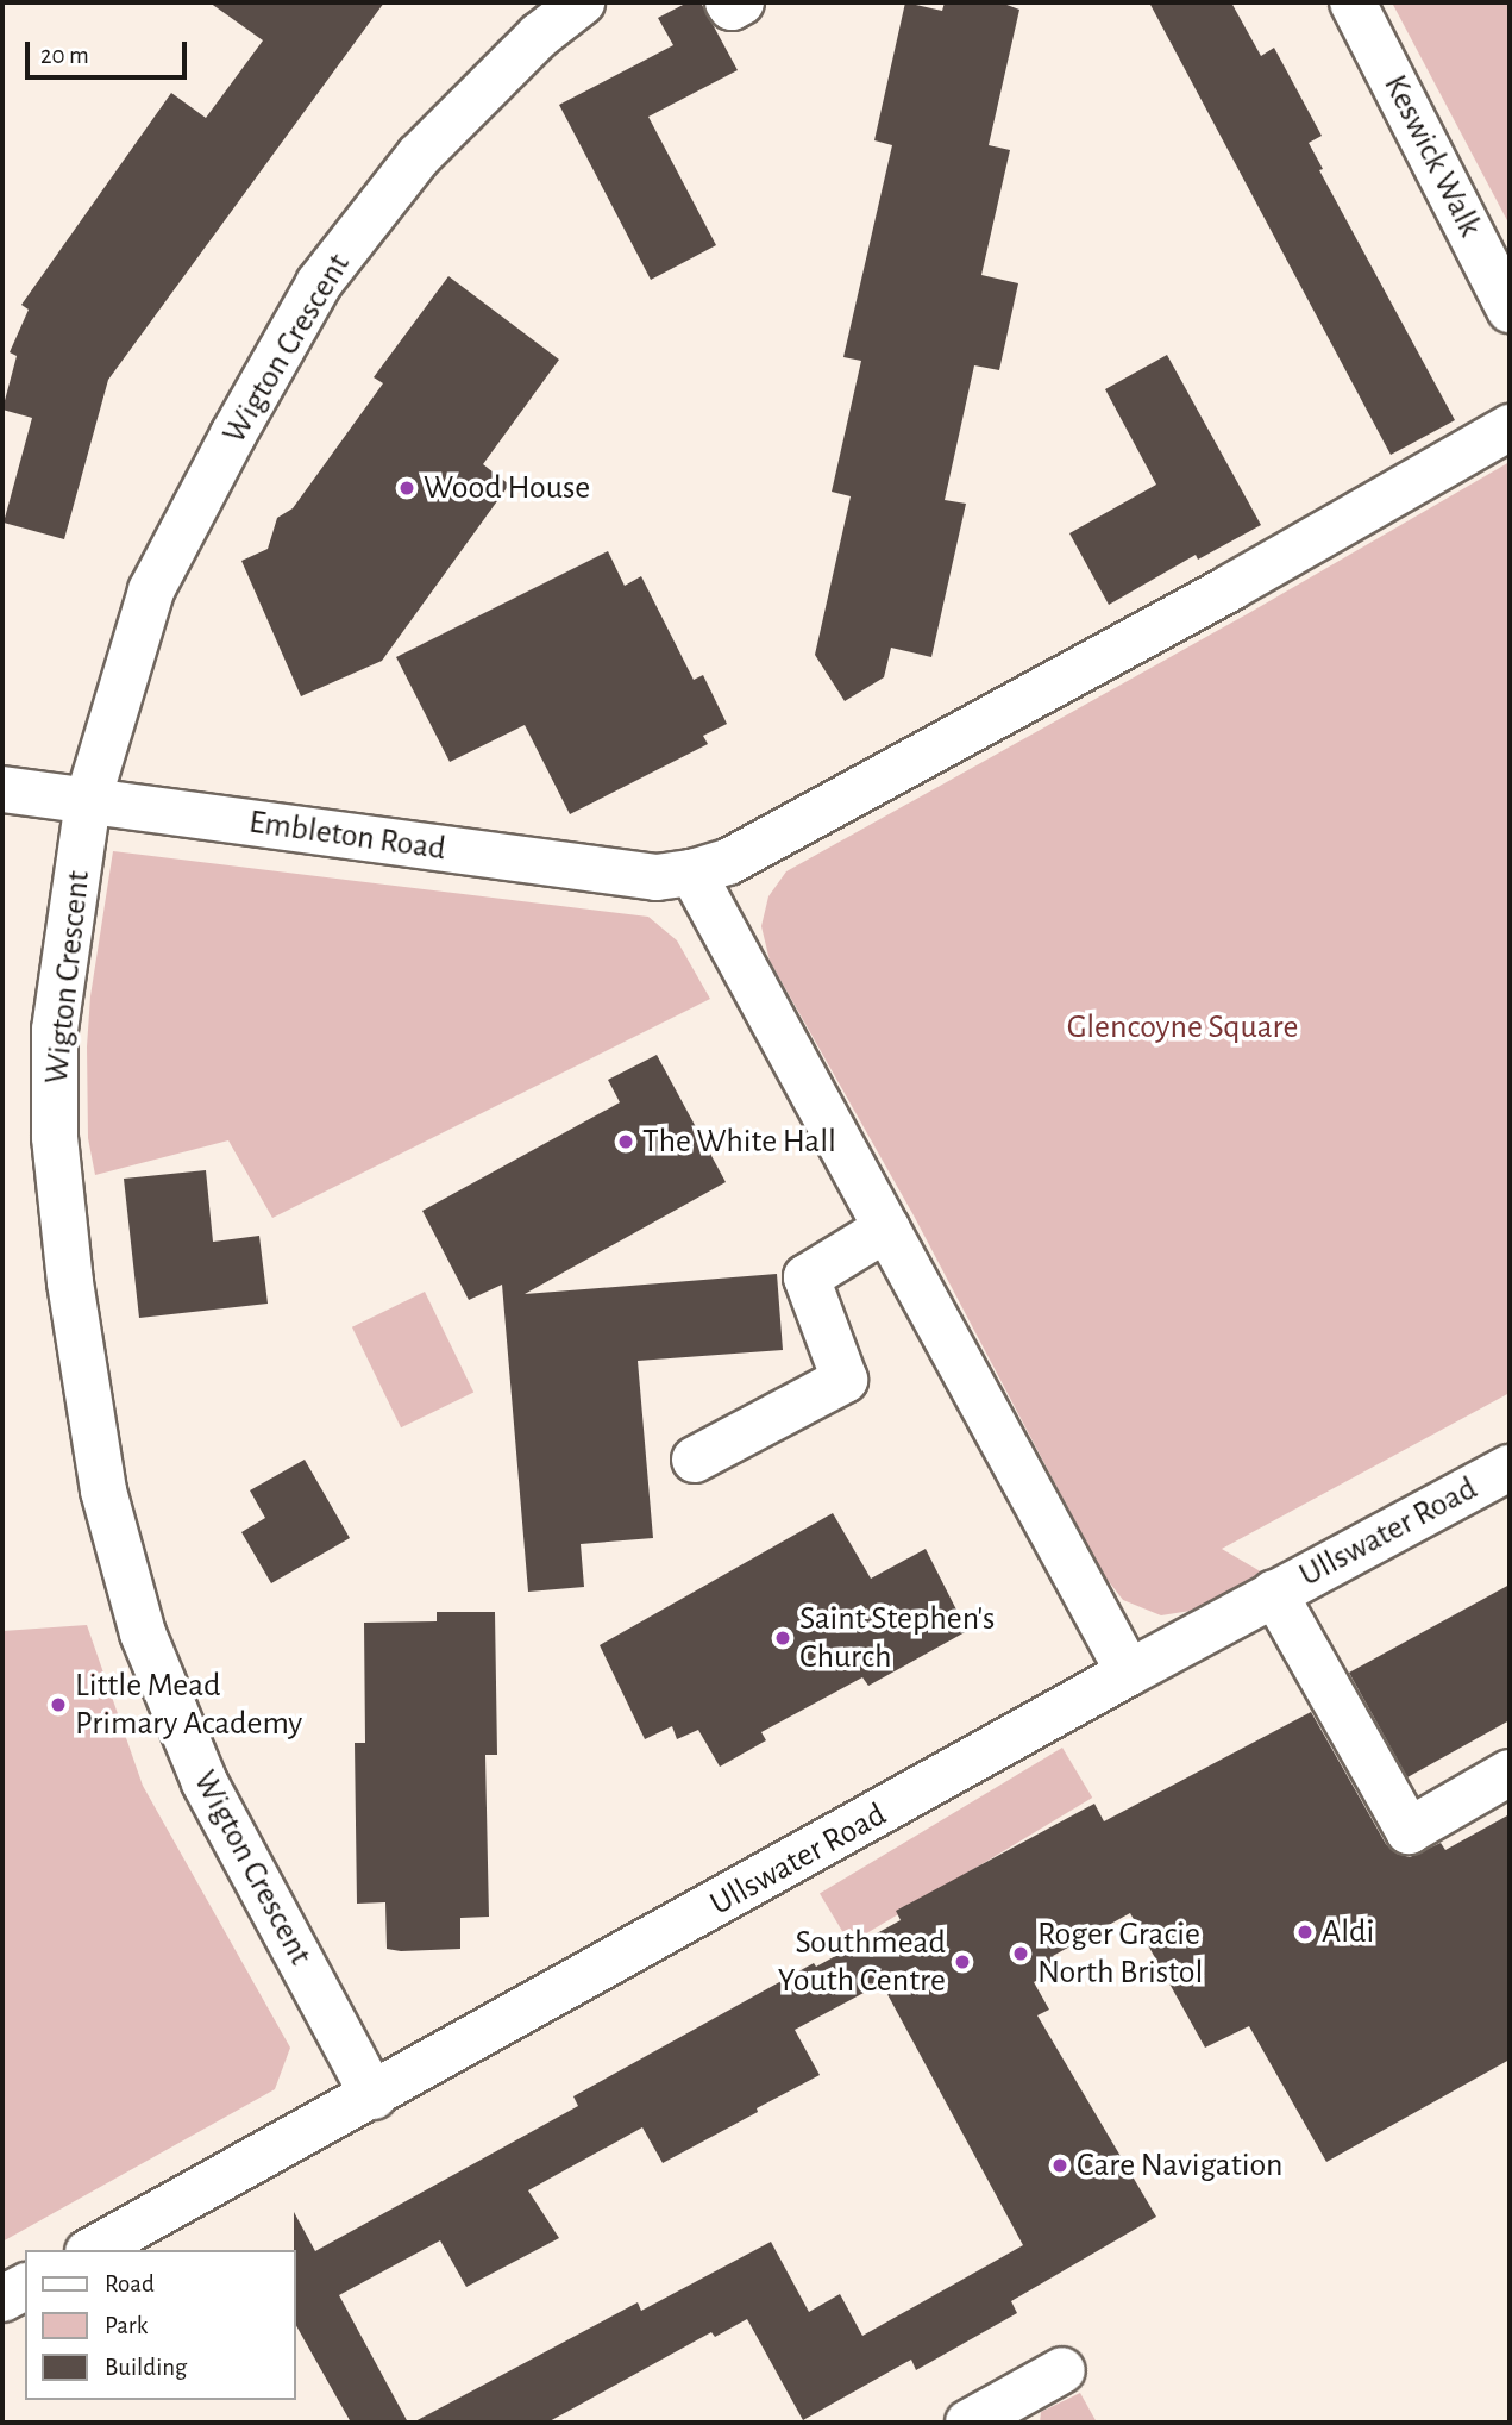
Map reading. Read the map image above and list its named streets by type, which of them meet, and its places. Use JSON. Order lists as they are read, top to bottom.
{
  "streets": {
    "street": [
      "Keswick Walk",
      "Wigton Crescent",
      "Embleton Road",
      "Ullswater Road"
    ]
  },
  "crossings": [
    ["Wigton Crescent", "Embleton Road"],
    ["Wigton Crescent", "Ullswater Road"]
  ],
  "parks": ["Glencoyne Square"],
  "places": [
    "Wood House",
    "The White Hall",
    "Saint Stephen's Church",
    "Little Mead Primary Academy",
    "Aldi",
    "Roger Gracie North Bristol",
    "Southmead Youth Centre",
    "Care Navigation"
  ],
  "legend": ["Road", "Park", "Building"],
  "scale_bar": "20 m"
}
